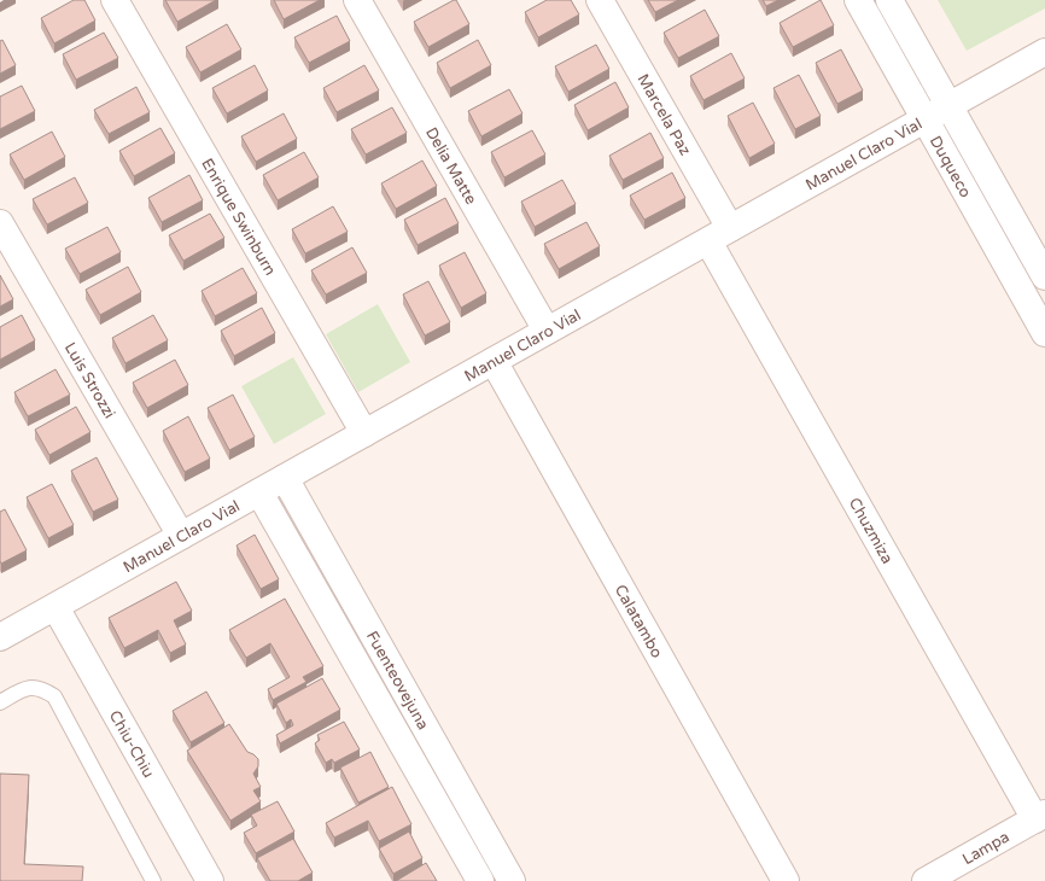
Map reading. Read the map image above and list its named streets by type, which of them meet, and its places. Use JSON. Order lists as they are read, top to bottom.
{
  "streets": {
    "street": [
      "Marcela Paz",
      "Manuel Claro Vial",
      "Delia Matte",
      "Duqueco",
      "Enrique Swinburn",
      "Luis Strozzi",
      "Chuzmiza",
      "Calatambo",
      "Fuenteovejuna",
      "Chiu-Chiu",
      "Lampa"
    ]
  },
  "crossings": [
    ["Marcela Paz", "Manuel Claro Vial"],
    ["Marcela Paz", "Chuzmiza"],
    ["Manuel Claro Vial", "Delia Matte"],
    ["Manuel Claro Vial", "Duqueco"],
    ["Manuel Claro Vial", "Enrique Swinburn"],
    ["Manuel Claro Vial", "Luis Strozzi"],
    ["Manuel Claro Vial", "Chuzmiza"],
    ["Manuel Claro Vial", "Calatambo"],
    ["Manuel Claro Vial", "Fuenteovejuna"],
    ["Manuel Claro Vial", "Chiu-Chiu"],
    ["Chuzmiza", "Lampa"]
  ]
}
